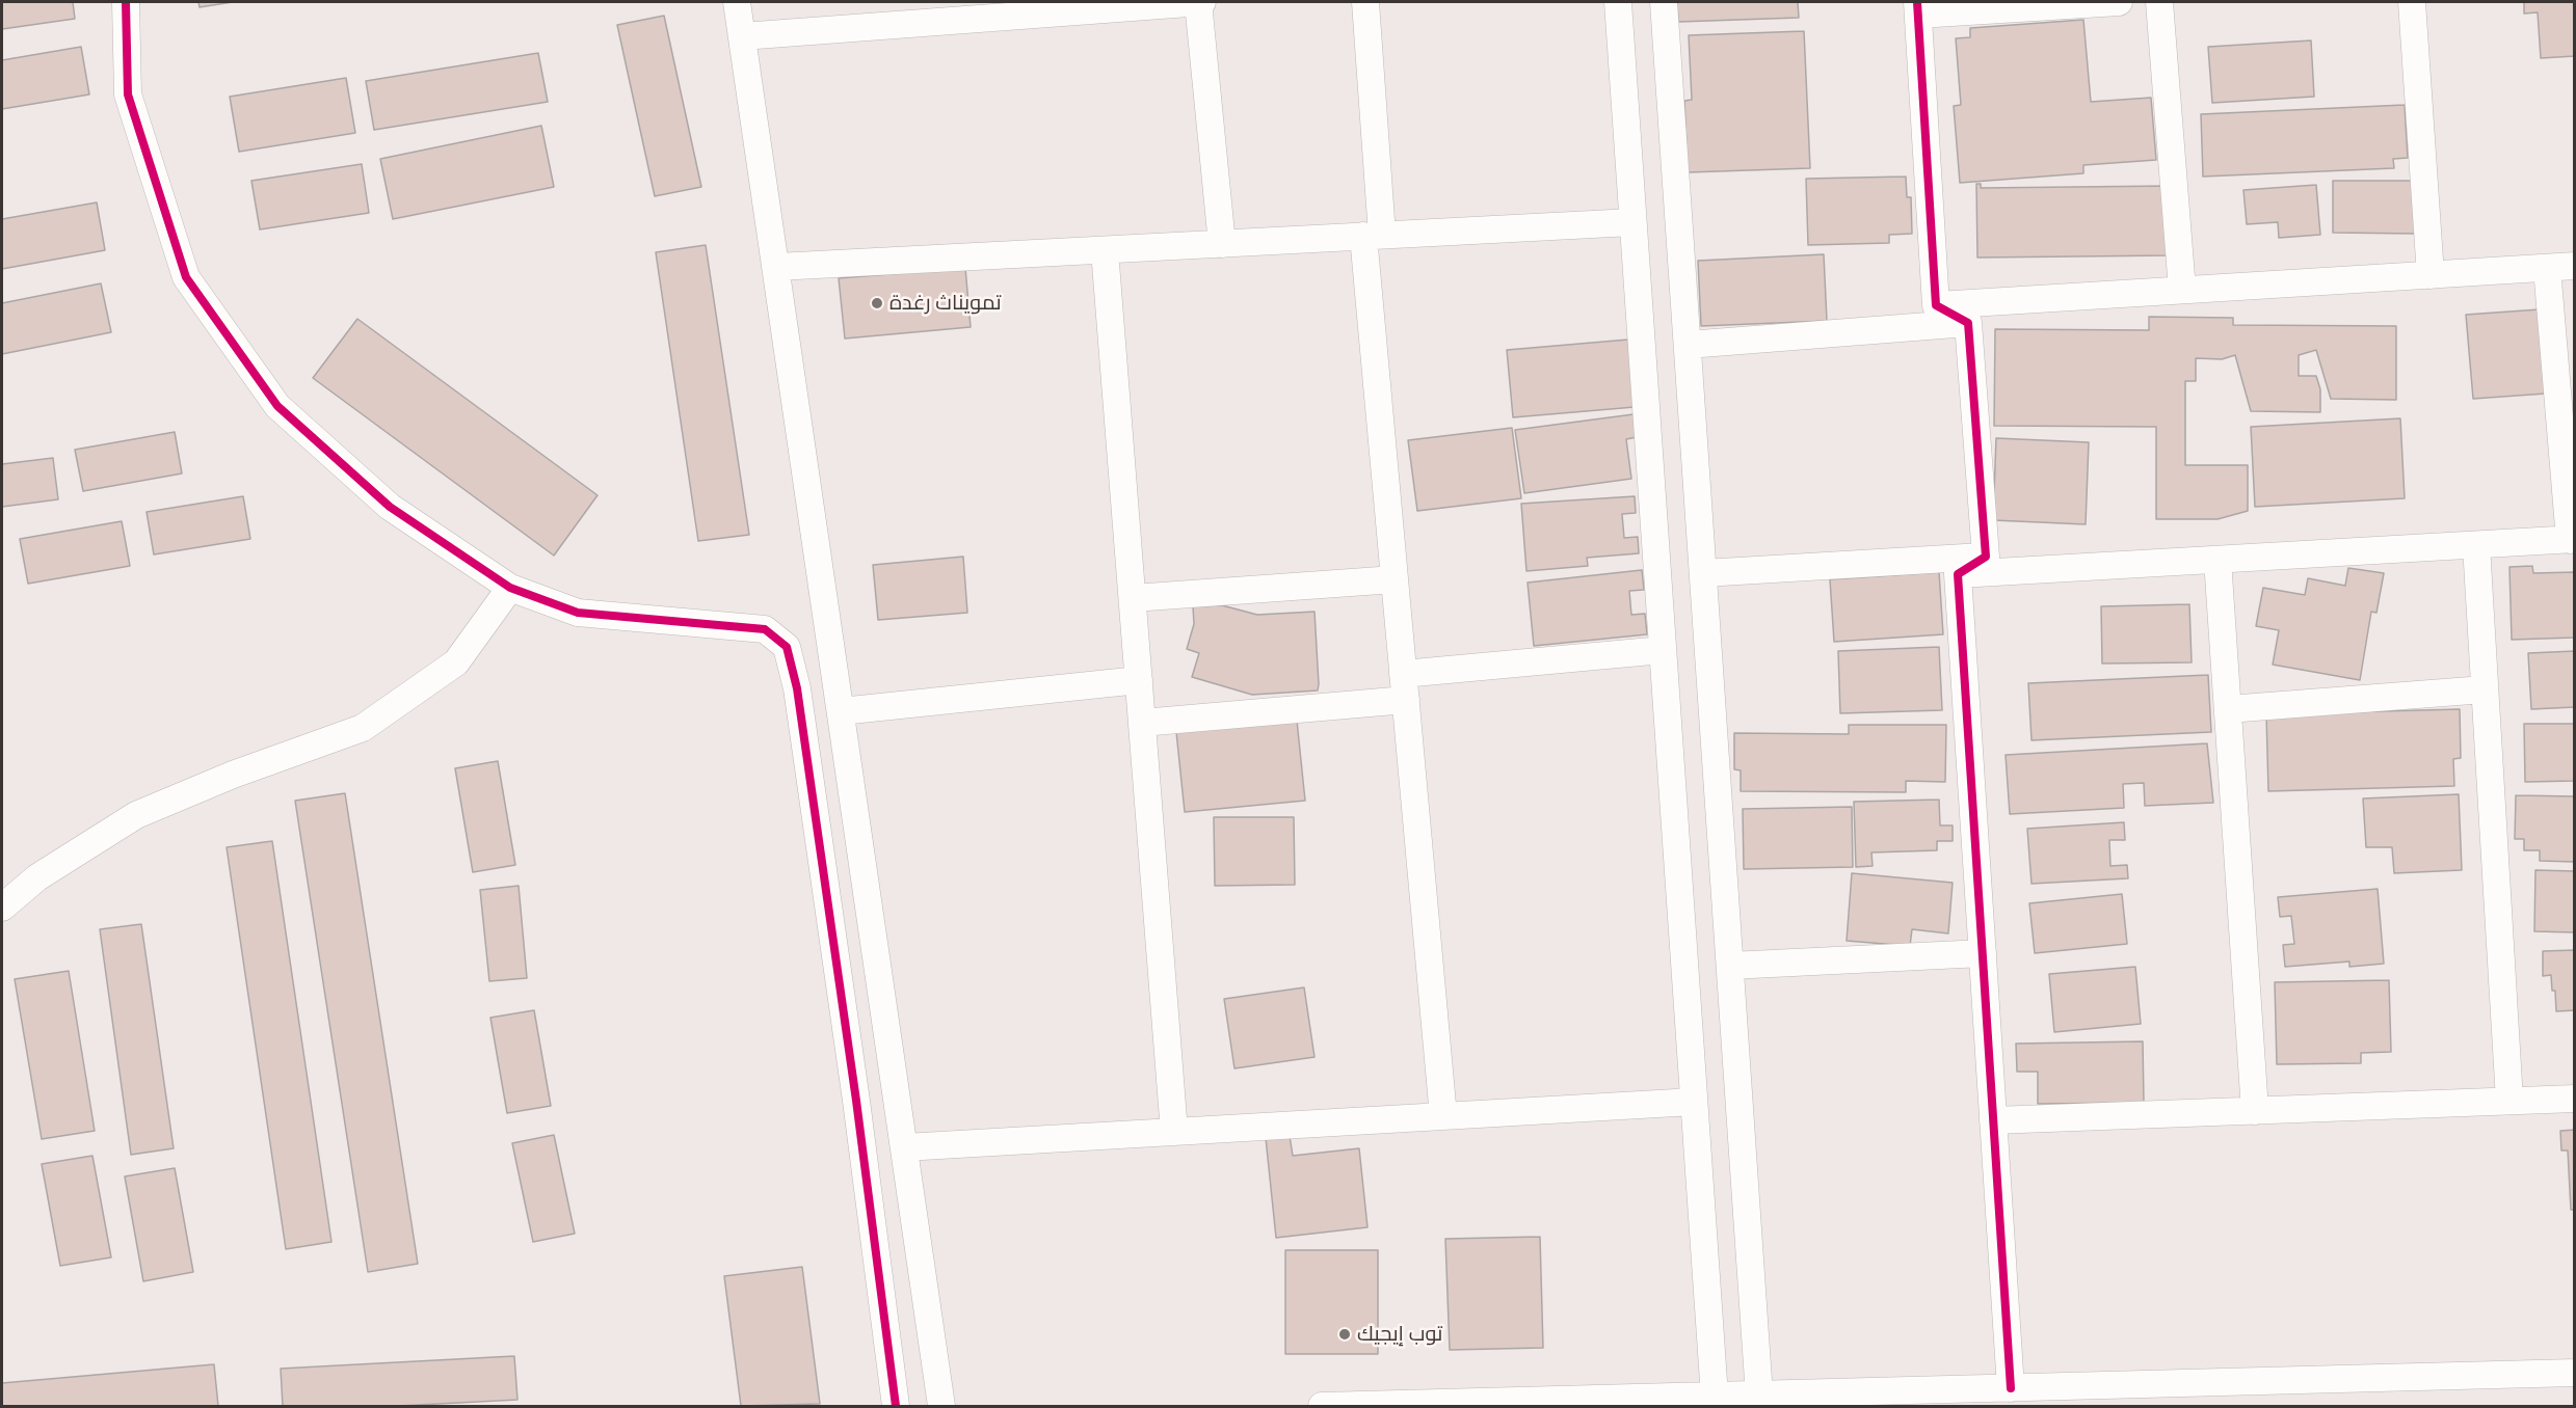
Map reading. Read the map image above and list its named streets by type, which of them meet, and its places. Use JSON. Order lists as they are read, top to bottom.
{
  "places": ["تمويناث رغدة", "توب إيجيك"]
}
